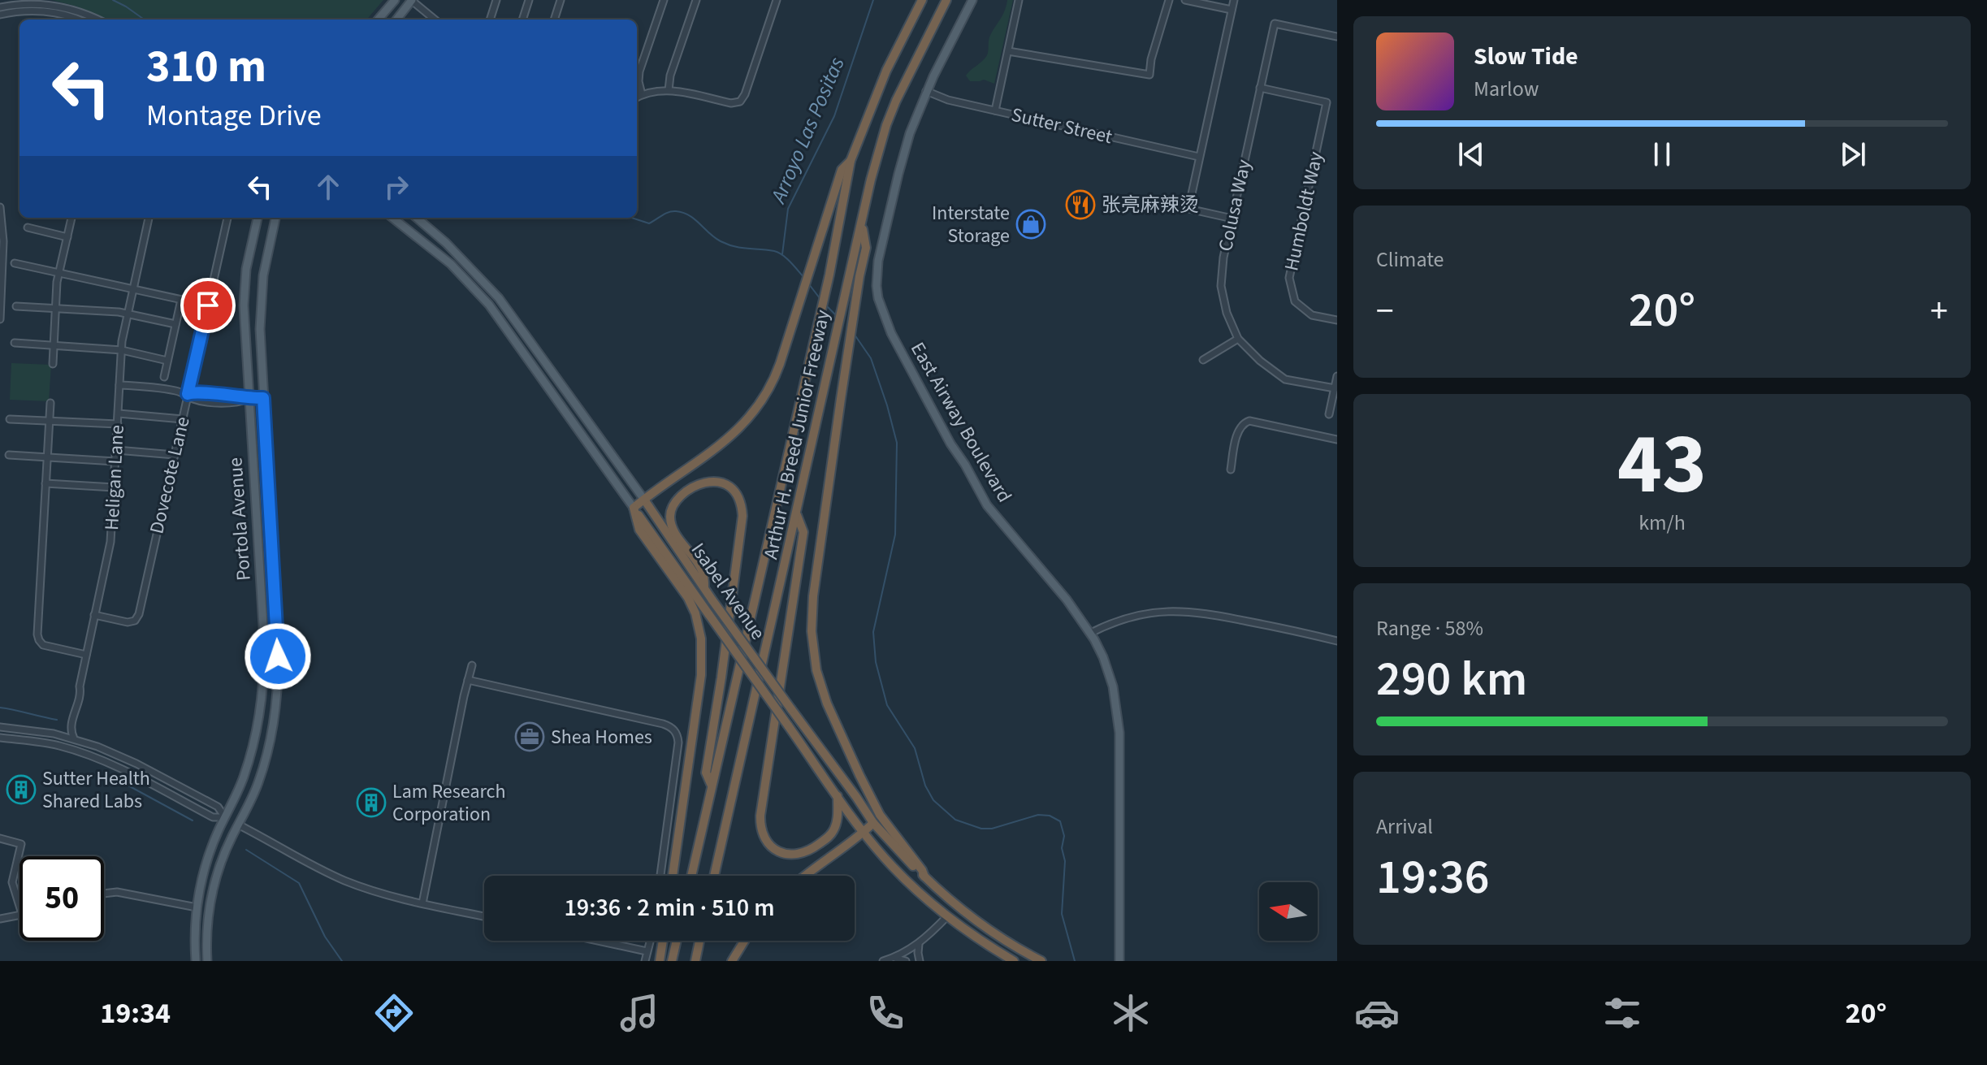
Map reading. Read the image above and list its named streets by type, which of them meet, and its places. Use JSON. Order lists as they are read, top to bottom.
{
  "streets": {
    "highway": ["Arthur H. Breed Junior Freeway", "Isabel Avenue"],
    "main road": ["East Airway Boulevard", "Portola Avenue"],
    "street": [
      "Sutter Street",
      "Colusa Way",
      "Humboldt Way",
      "Dovecote Lane",
      "Heligan Lane"
    ]
  },
  "crossings": [
    ["Sutter Street", "East Airway Boulevard"],
    ["Colusa Way", "Humboldt Way"],
    ["Dovecote Lane", "Heligan Lane"]
  ],
  "water": ["Arroyo Las Positas"],
  "places": {
    "restaurant": ["张亮麻辣烫"],
    "shop": ["Interstate Storage"],
    "office": ["Shea Homes"],
    "building": ["Sutter Health Shared Labs", "Lam Research Corporation"]
  },
  "north": "left",
  "page": {
    "turn": ["310 m", "Montage Drive"],
    "song": ["Slow Tide", "Marlow"],
    "tile": [
      "Climate",
      ["43", "km/h"],
      ["Range · 58%", "290 km"],
      ["Arrival", "19:36"]
    ],
    "heat": ["−", "20°", "+"],
    "limit": "50",
    "trip": "19:36 · 2 min · 510 m",
    "tabs": ["19:34", "20°"]
  }
}
